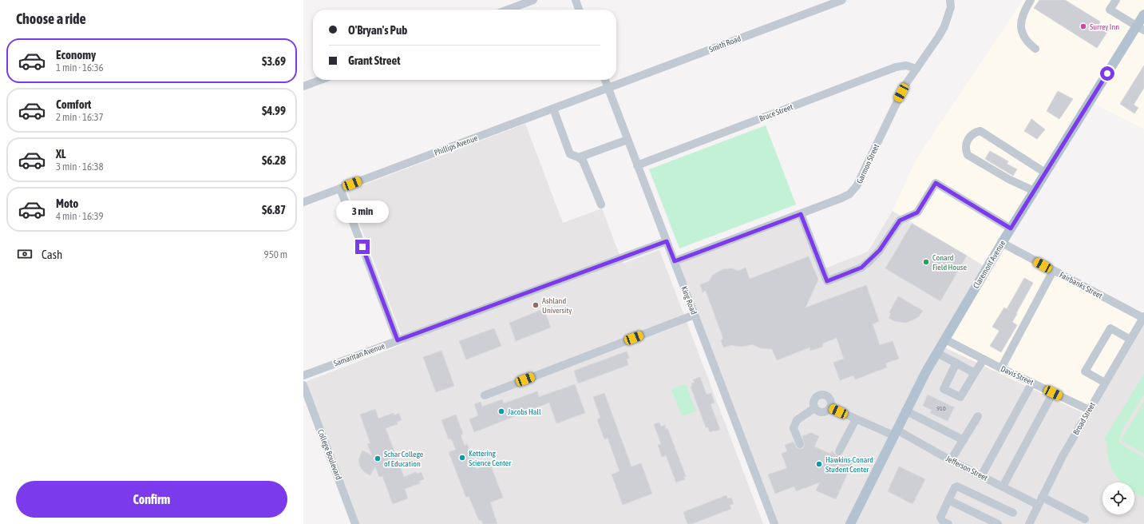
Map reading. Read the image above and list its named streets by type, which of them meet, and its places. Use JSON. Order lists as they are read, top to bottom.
{
  "streets": {
    "main road": ["Claremont Avenue"],
    "street": [
      "Smith Road",
      "Bruce Street",
      "Phillips Avenue",
      "Garmon Street",
      "Fairbanks Street",
      "King Road",
      "Samaritan Avenue",
      "Davis Street",
      "Broad Street",
      "College Boulevard",
      "Jefferson Street"
    ]
  },
  "crossings": [
    ["Smith Road", "Phillips Avenue"],
    ["Smith Road", "King Road"],
    ["Bruce Street", "Garmon Street"],
    ["Bruce Street", "King Road"],
    ["Phillips Avenue", "King Road"],
    ["Garmon Street", "King Road"],
    ["Claremont Avenue", "Fairbanks Street"],
    ["Claremont Avenue", "Davis Street"],
    ["Claremont Avenue", "Jefferson Street"],
    ["Fairbanks Street", "Broad Street"],
    ["King Road", "Samaritan Avenue"],
    ["Davis Street", "Broad Street"],
    ["Broad Street", "Jefferson Street"]
  ],
  "places": [
    "Surrey Inn",
    "Conard Field House",
    "Ashland University",
    "Jacobs Hall",
    "Kettering Science Center",
    "Schar College of Education",
    "Hawkins-Conard Student Center"
  ],
  "house_numbers": ["910"],
  "page": {
    "heading": "Choose a ride",
    "banner": ["O'Bryan's Pub", "Grant Street"],
    "list": [
      {
        "name": "Economy",
        "note": "1 min · 16:36",
        "value": "$3.69"
      },
      {
        "name": "Comfort",
        "note": "2 min · 16:37",
        "value": "$4.99"
      },
      {
        "name": "XL",
        "note": "3 min · 16:38",
        "value": "$6.28"
      },
      {
        "name": "Moto",
        "note": "4 min · 16:39",
        "value": "$6.87"
      }
    ],
    "bubble": "3 min",
    "pay": ["Cash", "950 m"],
    "buttons": "Confirm"
  }
}
